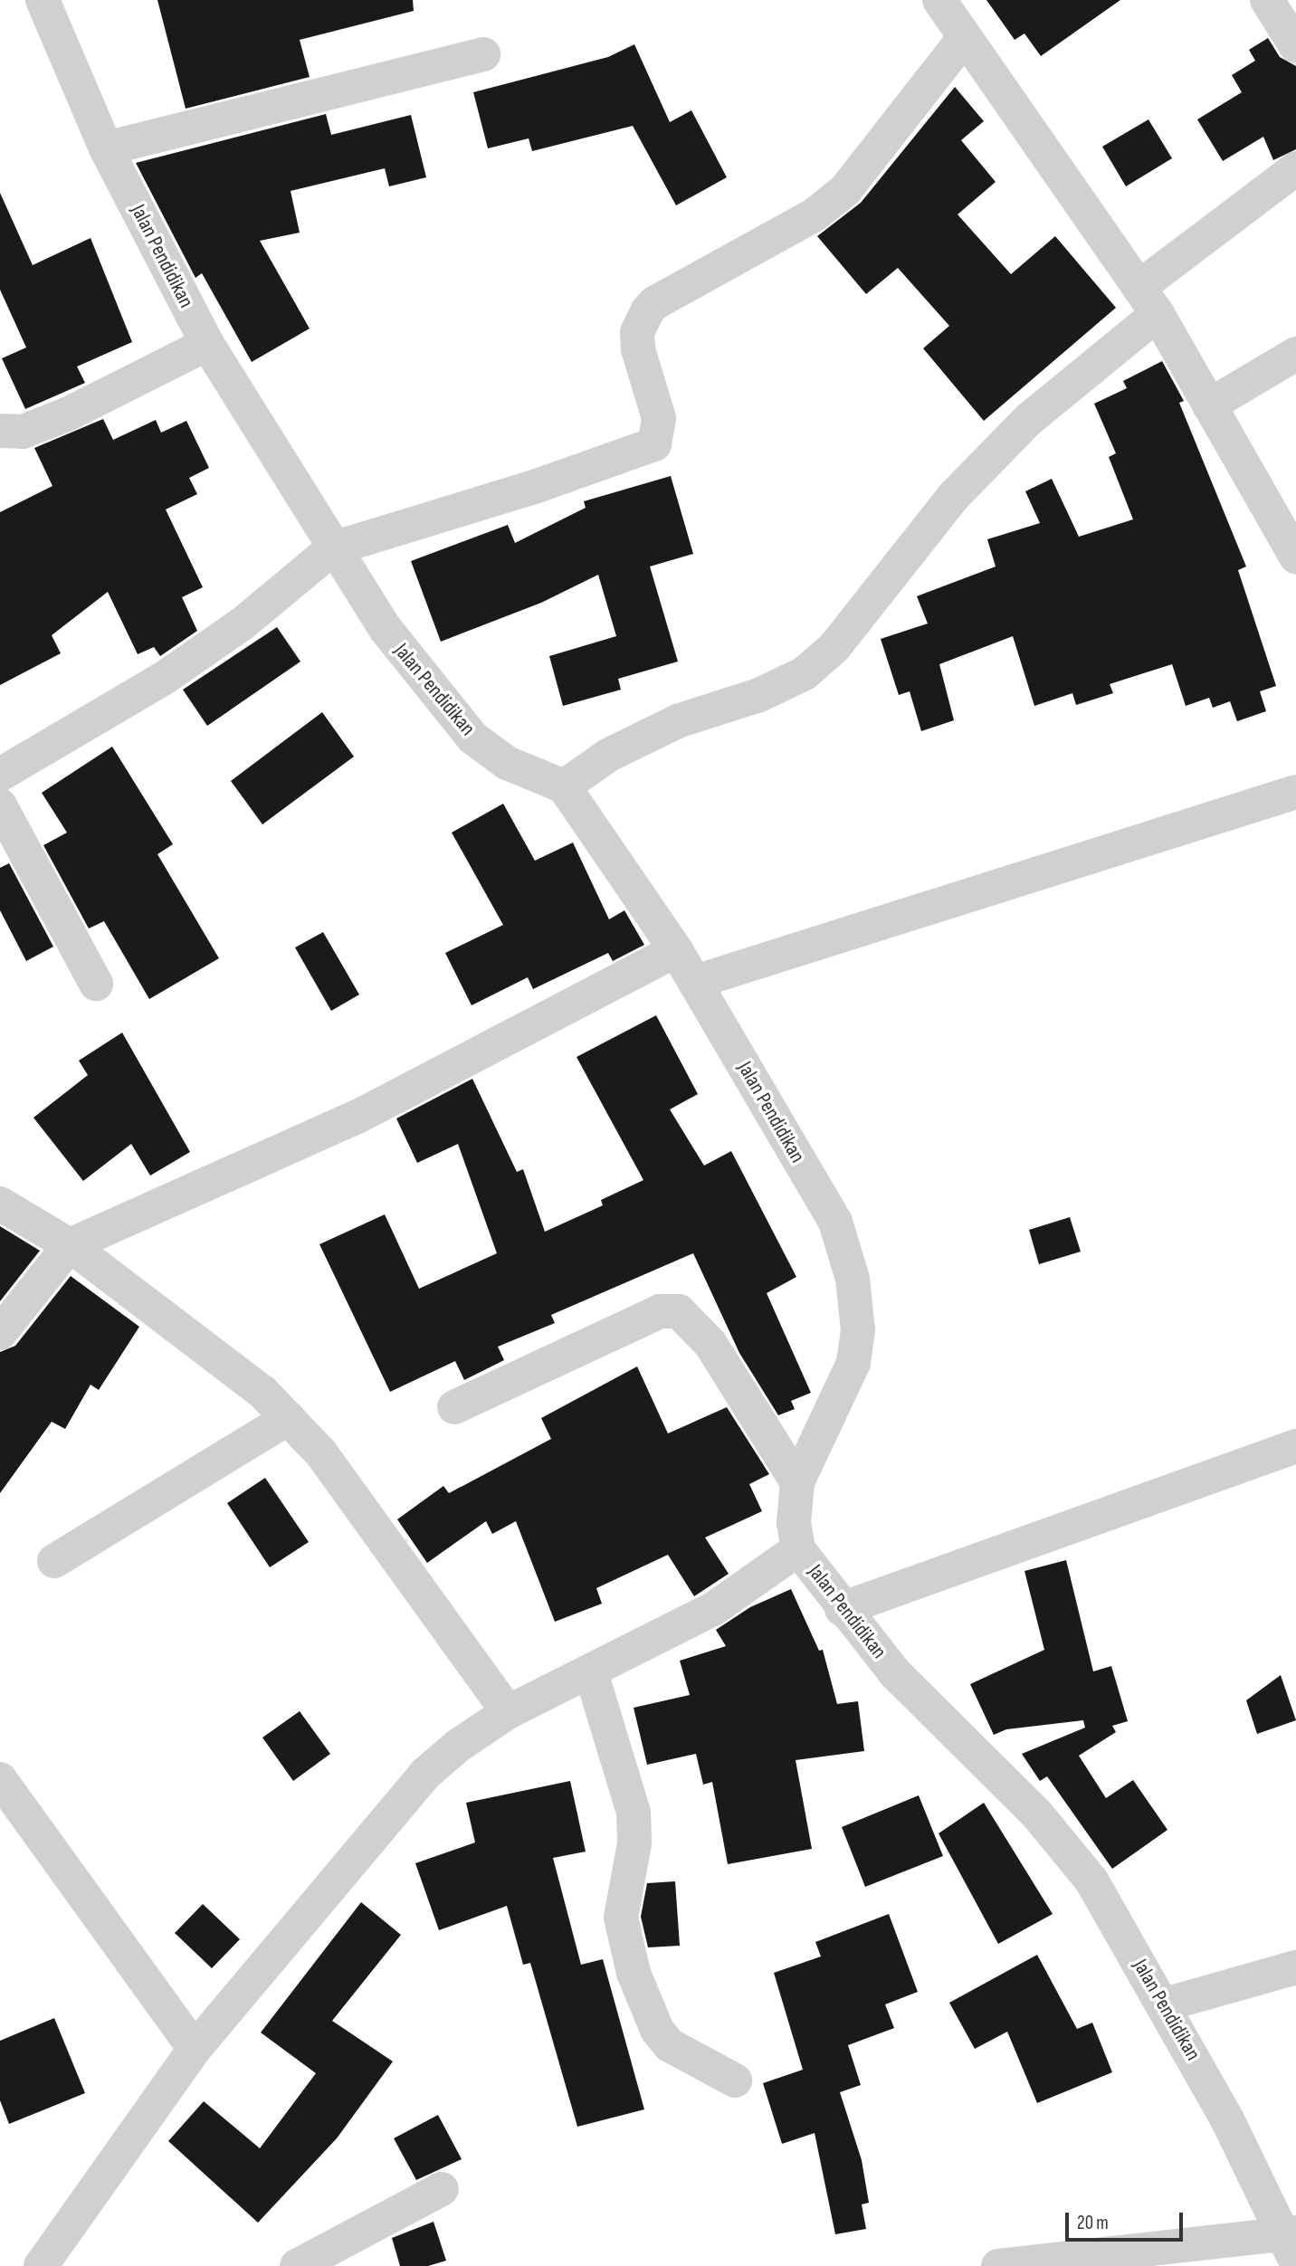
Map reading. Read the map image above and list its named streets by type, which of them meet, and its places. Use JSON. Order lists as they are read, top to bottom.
{
  "streets": {
    "street": ["Jalan Pendidikan"]
  },
  "scale_bar": "20 m"
}
